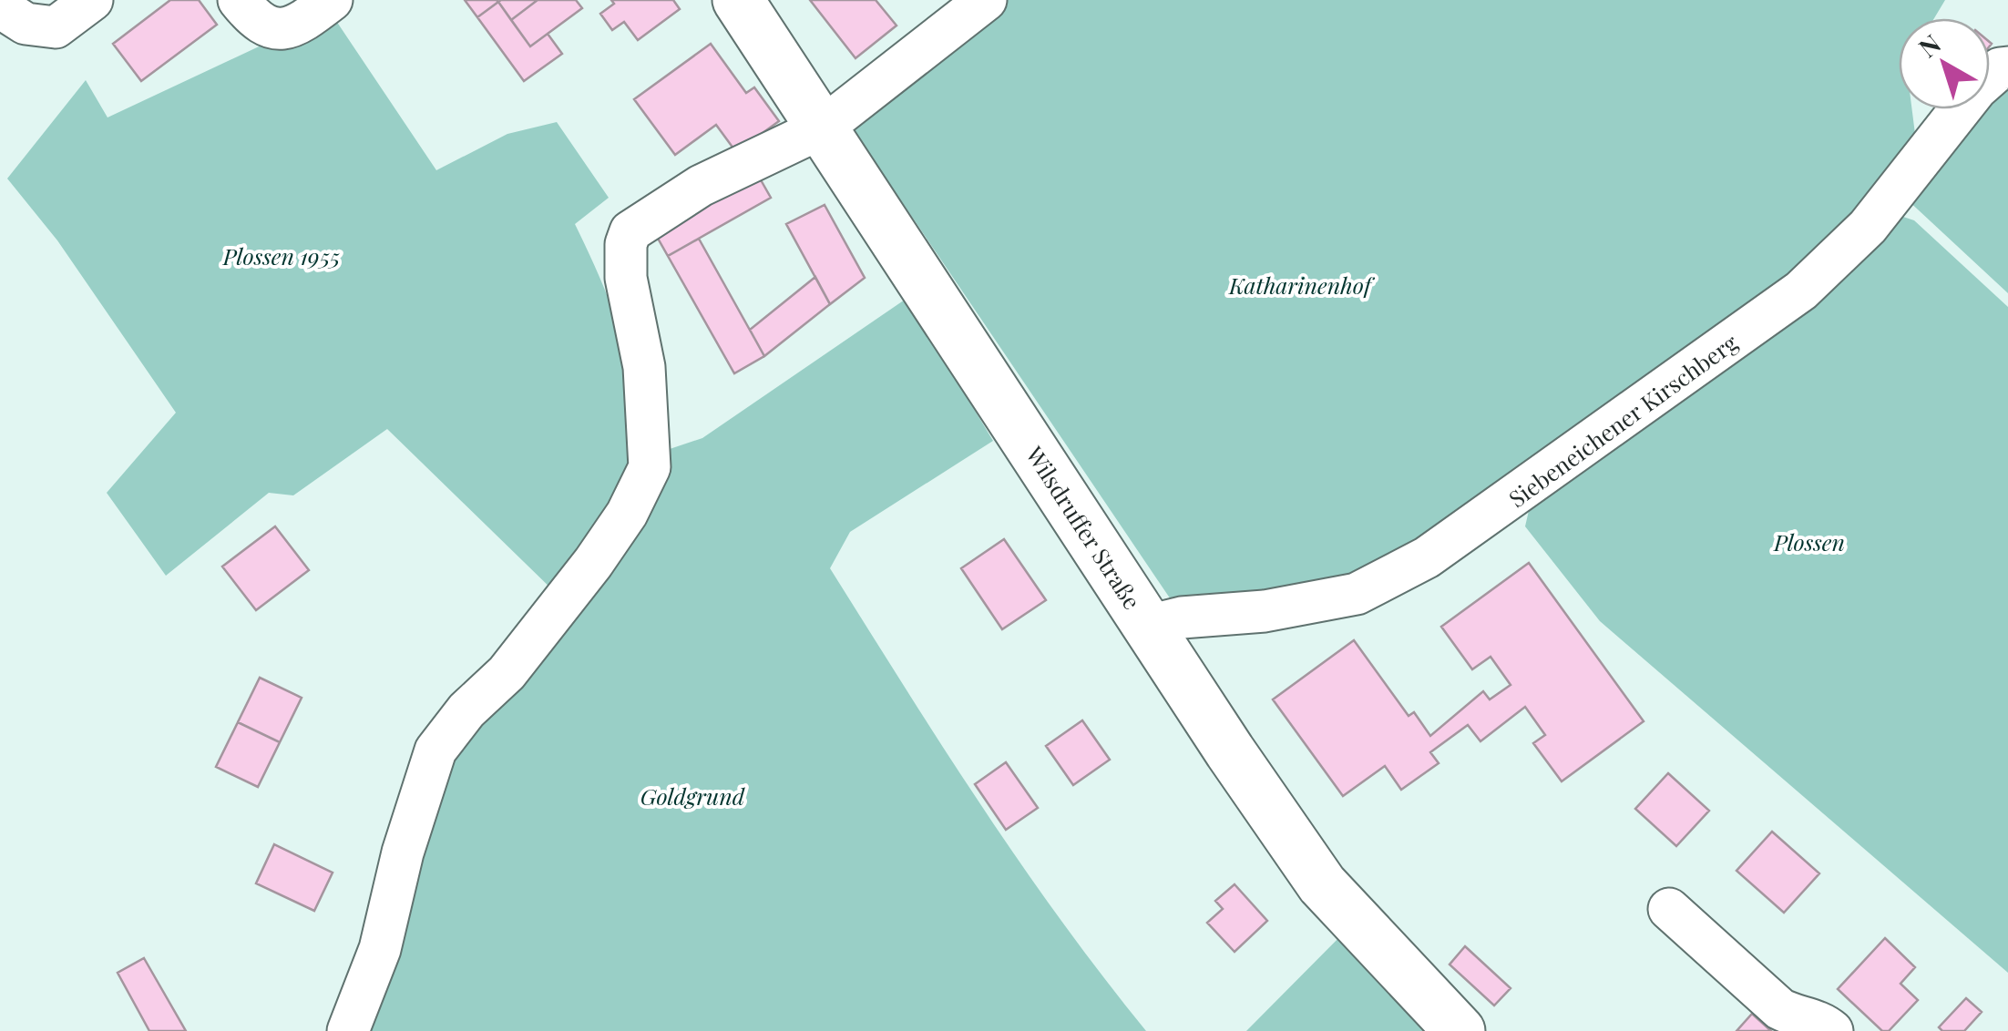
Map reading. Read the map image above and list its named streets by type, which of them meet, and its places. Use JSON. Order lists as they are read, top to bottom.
{
  "streets": {
    "main road": ["Wilsdruffer Straße"],
    "street": ["Siebeneichener Kirschberg"]
  },
  "crossings": [
    ["Siebeneichener Kirschberg", "Wilsdruffer Straße"]
  ],
  "parks": [
    "Plossen 1955",
    "Katharinenhof",
    "Plossen",
    "Goldgrund"
  ],
  "north": "top left"
}
